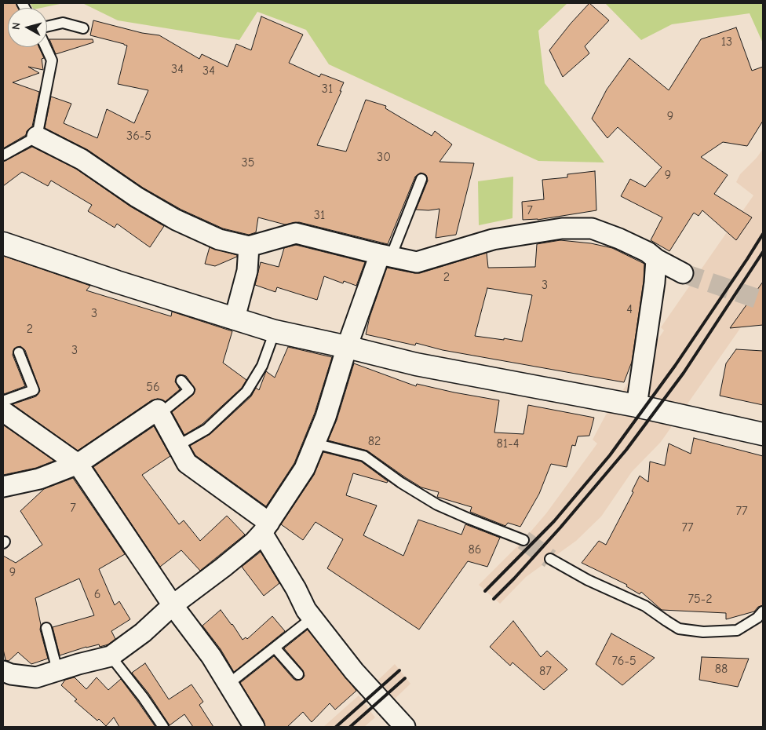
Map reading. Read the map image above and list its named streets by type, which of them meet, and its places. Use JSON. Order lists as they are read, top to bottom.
{
  "house_numbers": [
    "13",
    "34",
    "34",
    "31",
    "9",
    "36-5",
    "30",
    "35",
    "9",
    "7",
    "31",
    "2",
    "3",
    "4",
    "3",
    "2",
    "3",
    "56",
    "82",
    "81-4",
    "7",
    "77",
    "77",
    "86",
    "9",
    "6",
    "75-2",
    "76-5",
    "88",
    "87"
  ],
  "north": "left"
}
